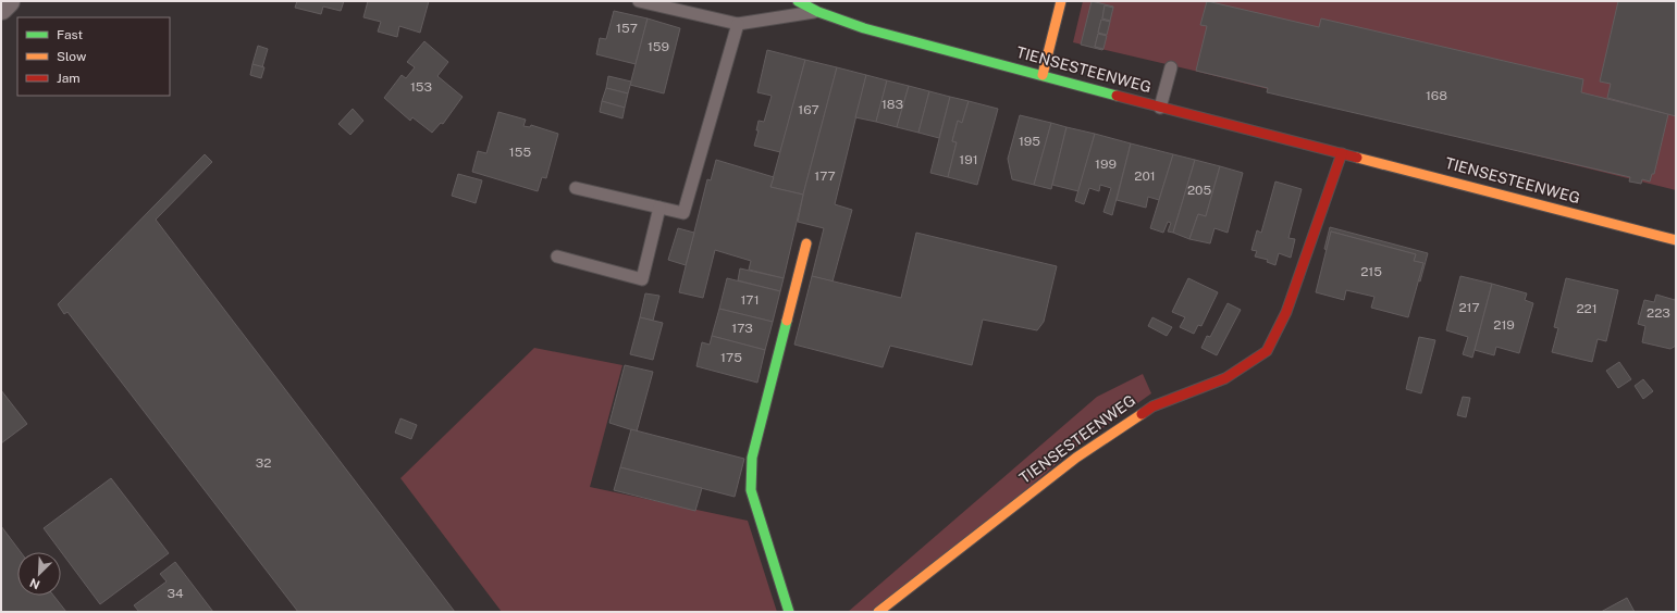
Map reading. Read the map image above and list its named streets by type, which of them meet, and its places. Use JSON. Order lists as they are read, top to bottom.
{
  "streets": {
    "street": ["TIENSESTEENWEG"]
  },
  "house_numbers": [
    "157",
    "159",
    "153",
    "168",
    "183",
    "167",
    "195",
    "155",
    "191",
    "199",
    "177",
    "201",
    "205",
    "215",
    "171",
    "217",
    "221",
    "223",
    "219",
    "173",
    "175",
    "32",
    "34"
  ],
  "legend": ["Fast", "Slow", "Jam"],
  "north": "bottom left"
}
